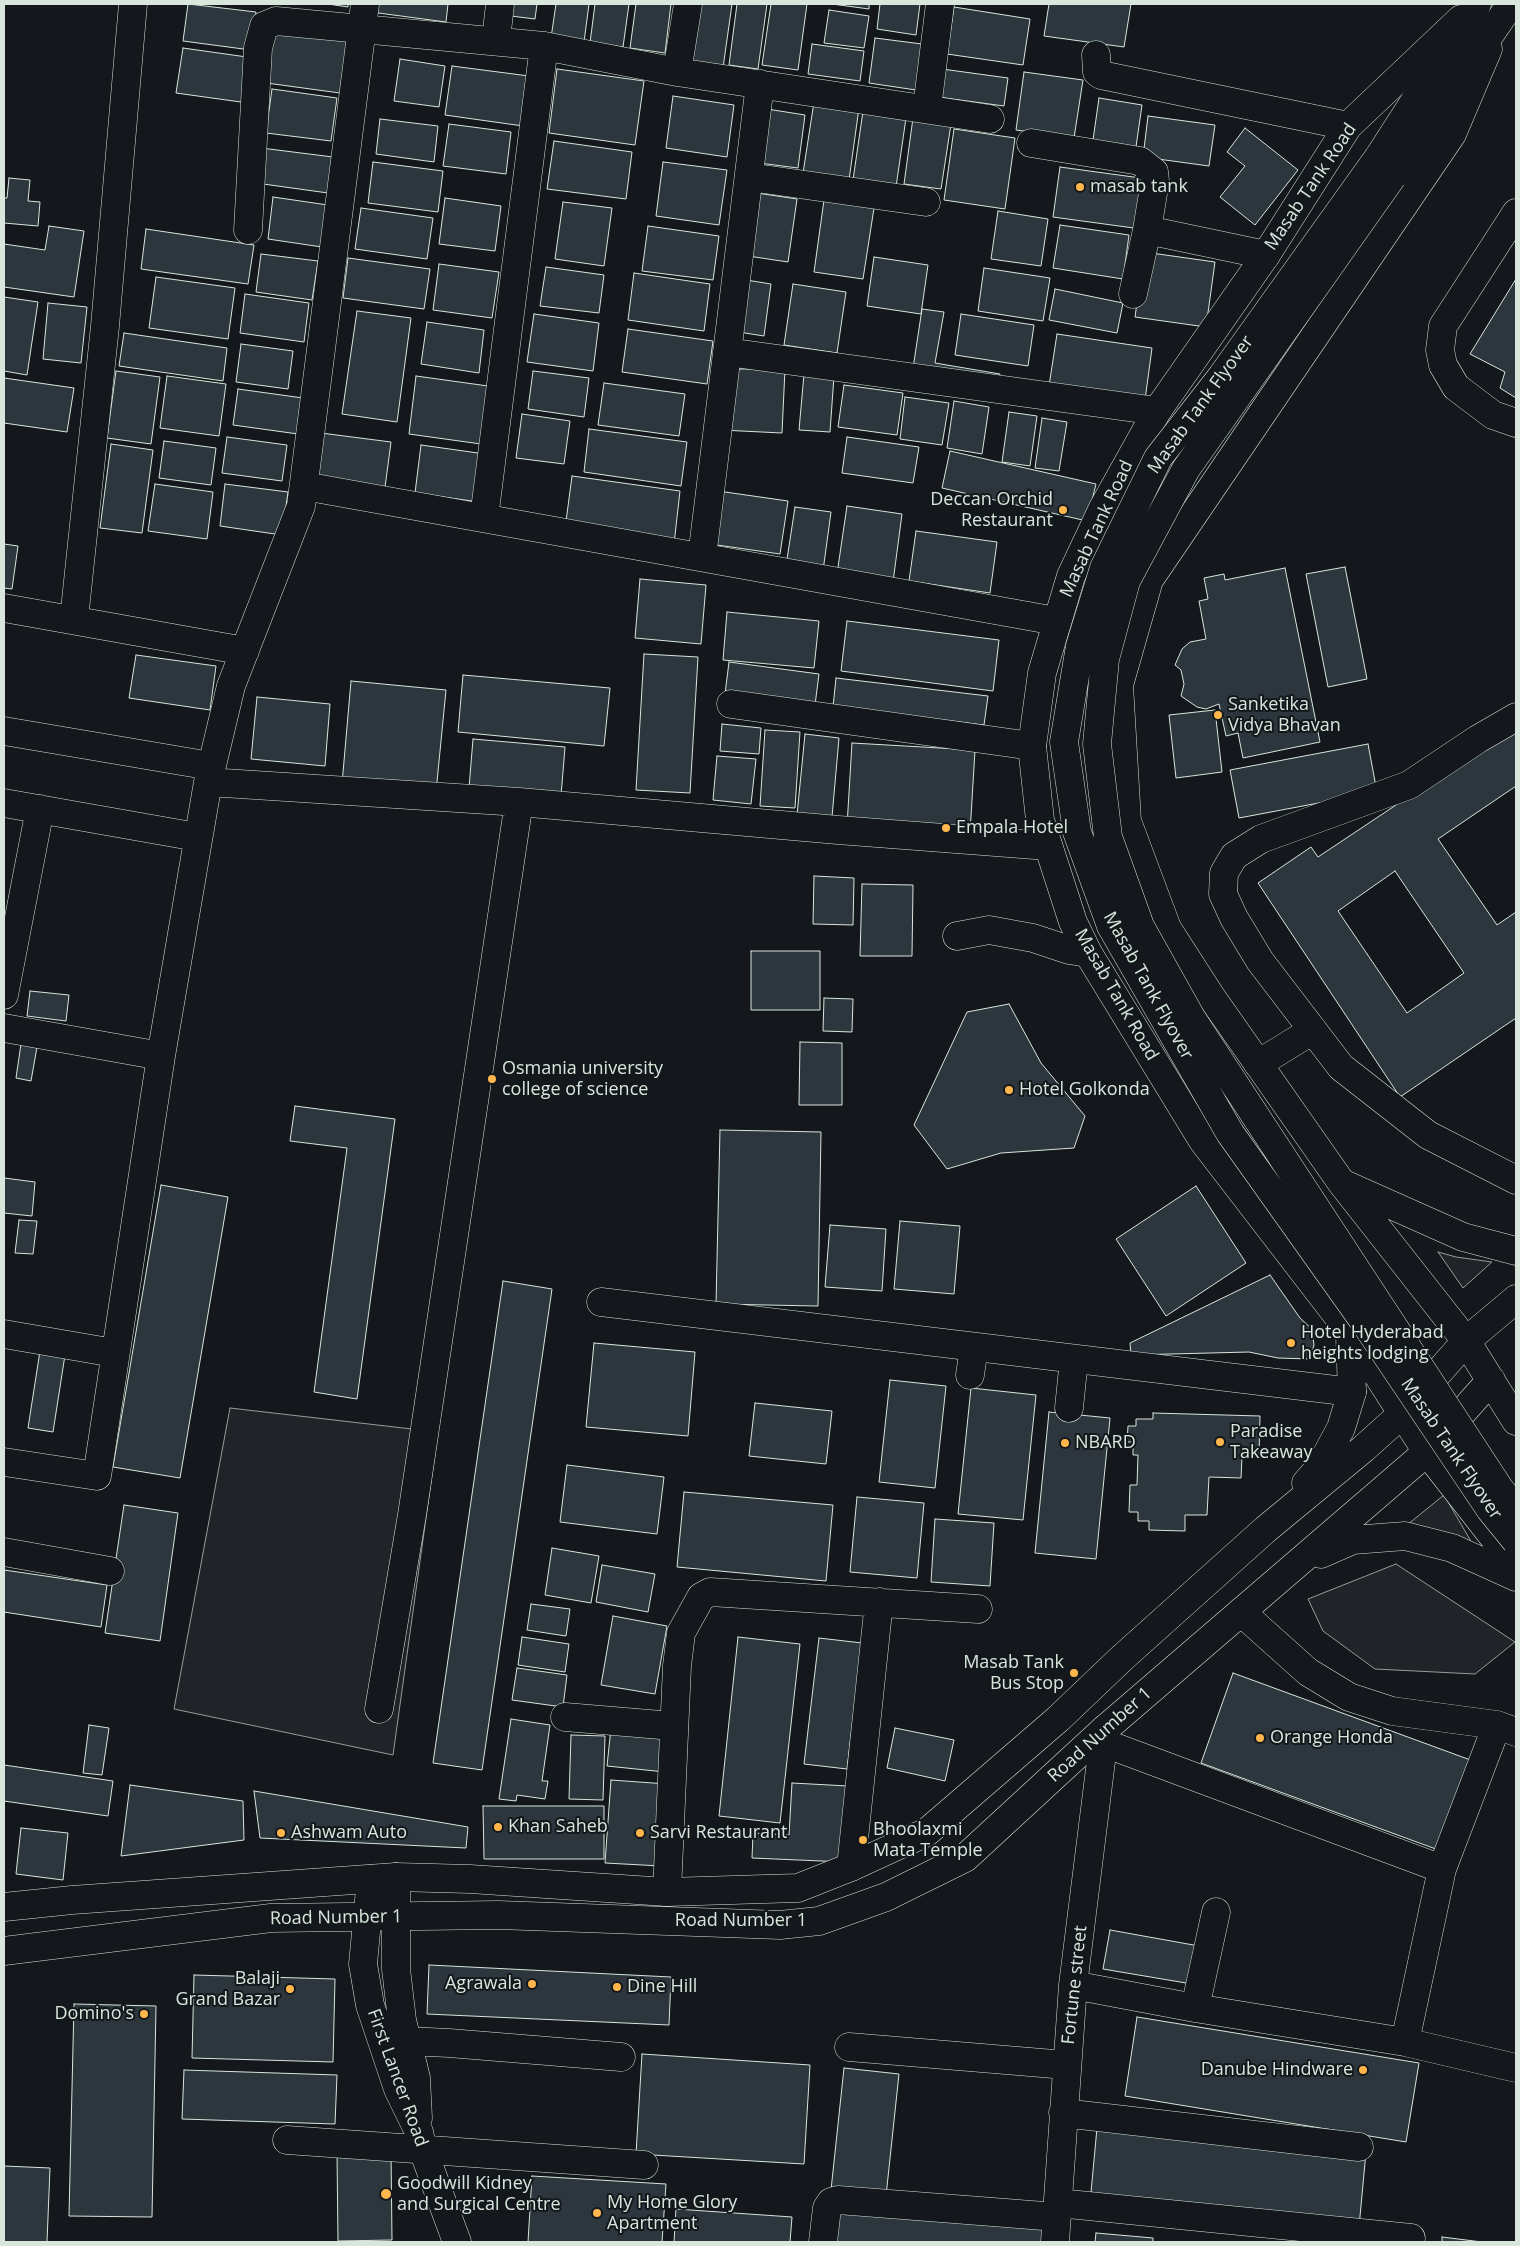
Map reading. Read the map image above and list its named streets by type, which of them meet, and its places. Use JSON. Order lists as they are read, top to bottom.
{
  "streets": {
    "main road": [
      "Masab Tank Road",
      "Masab Tank Flyover",
      "Road Number 1",
      "Fortune street",
      "First Lancer Road"
    ]
  },
  "crossings": [
    ["Masab Tank Road", "Masab Tank Flyover"],
    ["Masab Tank Road", "Road Number 1"],
    ["Road Number 1", "Fortune street"],
    ["Road Number 1", "First Lancer Road"]
  ],
  "places": [
    "masab tank",
    "Deccan Orchid Restaurant",
    "Sanketika Vidya Bhavan",
    "Empala Hotel",
    "Osmania university college of science",
    "Hotel Golkonda",
    "Hotel Hyderabad heights lodging",
    "Paradise Takeaway",
    "NBARD",
    "Masab Tank Bus Stop",
    "Orange Honda",
    "Khan Saheb",
    "Ashwam Auto",
    "Sarvi Restaurant",
    "Bhoolaxmi Mata Temple",
    "Agrawala",
    "Dine Hill",
    "Balaji Grand Bazar",
    "Domino's",
    "Danube Hindware",
    "Goodwill Kidney and Surgical Centre",
    "My Home Glory Apartment"
  ]
}
